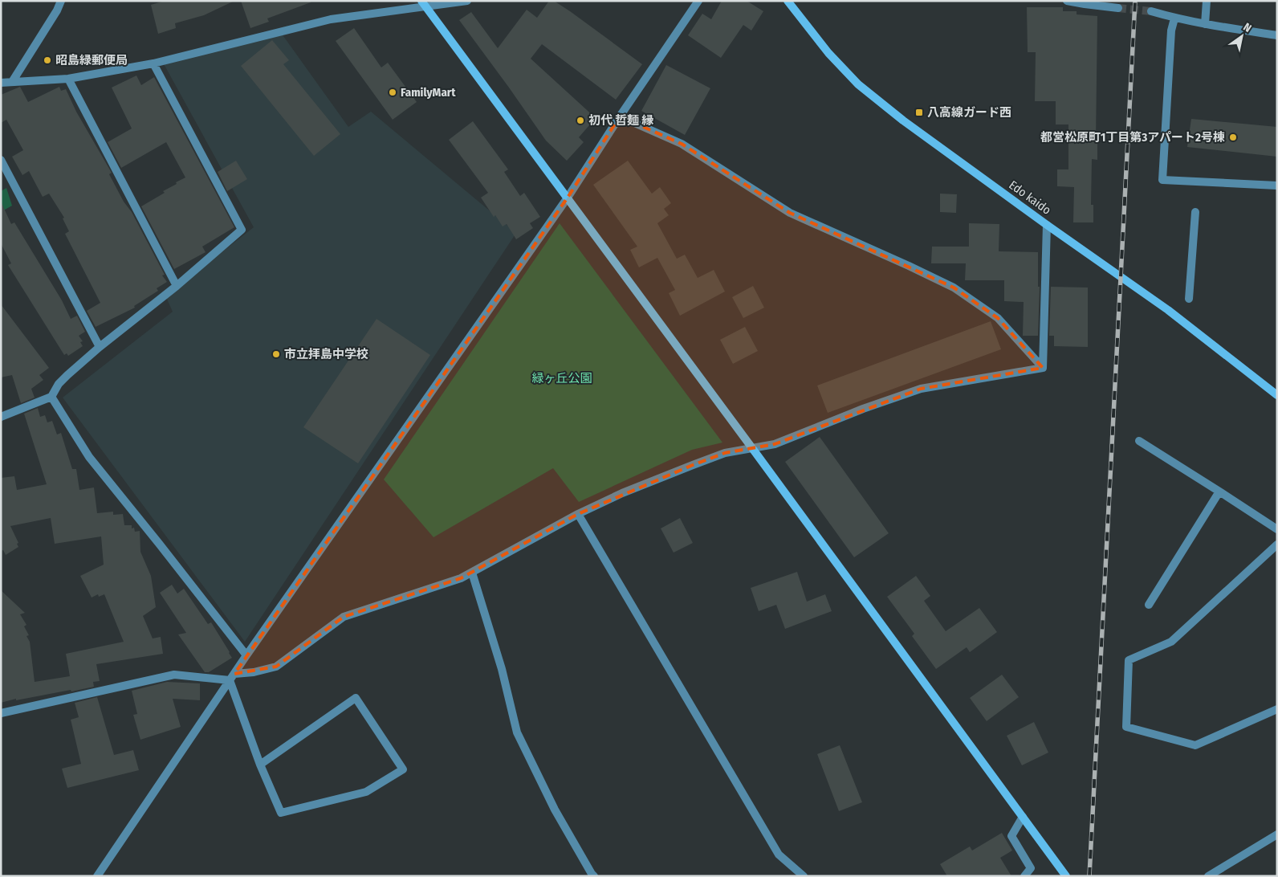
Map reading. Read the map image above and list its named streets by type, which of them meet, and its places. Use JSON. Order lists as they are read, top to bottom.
{
  "streets": {
    "street": ["Edo kaido"]
  },
  "parks": ["緑ヶ丘公園"],
  "places": {
    "other": [
      "昭島緑郵便局",
      "FamilyMart",
      "初代 哲麺 縁",
      "都営松原町1丁目第3アパート2号棟",
      "市立拝島中学校"
    ],
    "transit": ["八高線ガード西"]
  },
  "north": "top right"
}
